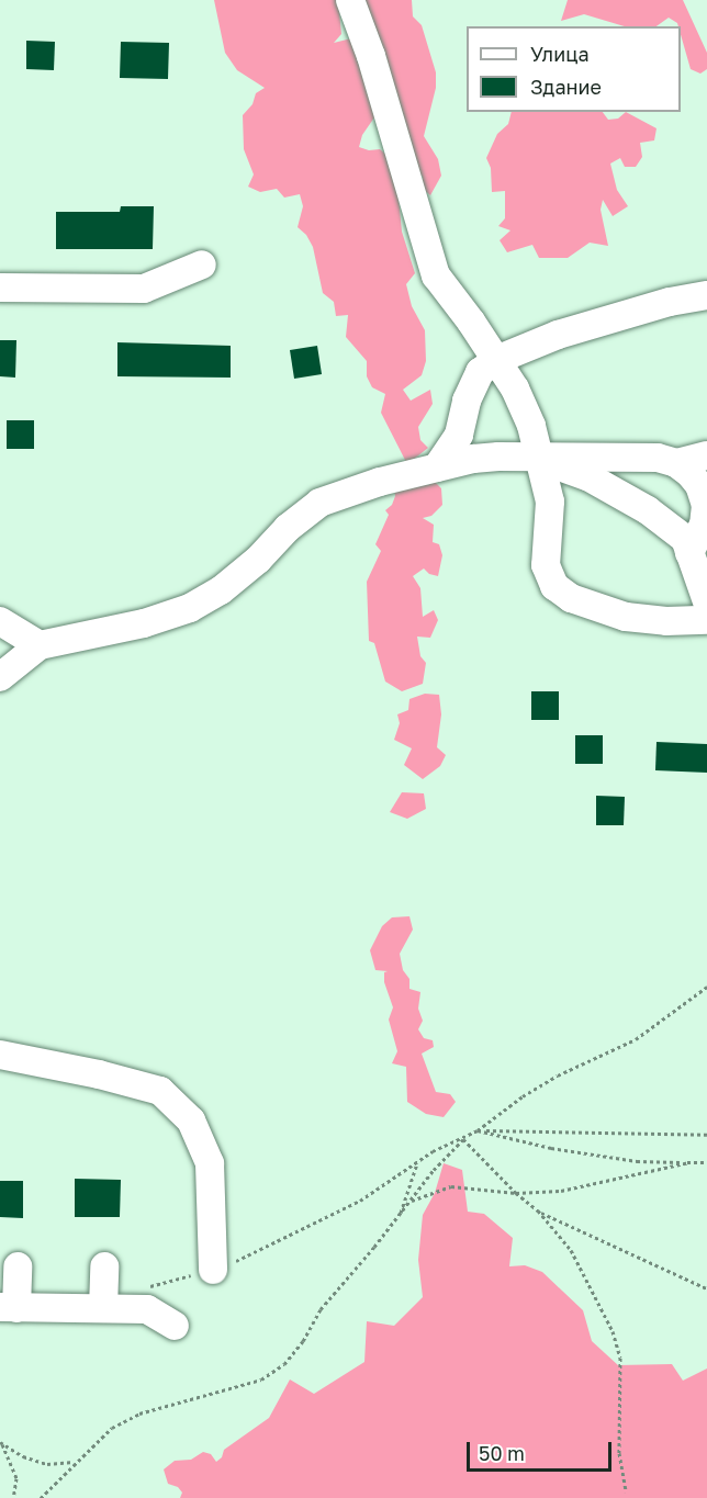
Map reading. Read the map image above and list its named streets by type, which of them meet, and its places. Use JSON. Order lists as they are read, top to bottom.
{
  "legend": ["Улица", "Здание"],
  "scale_bar": "50 m"
}
